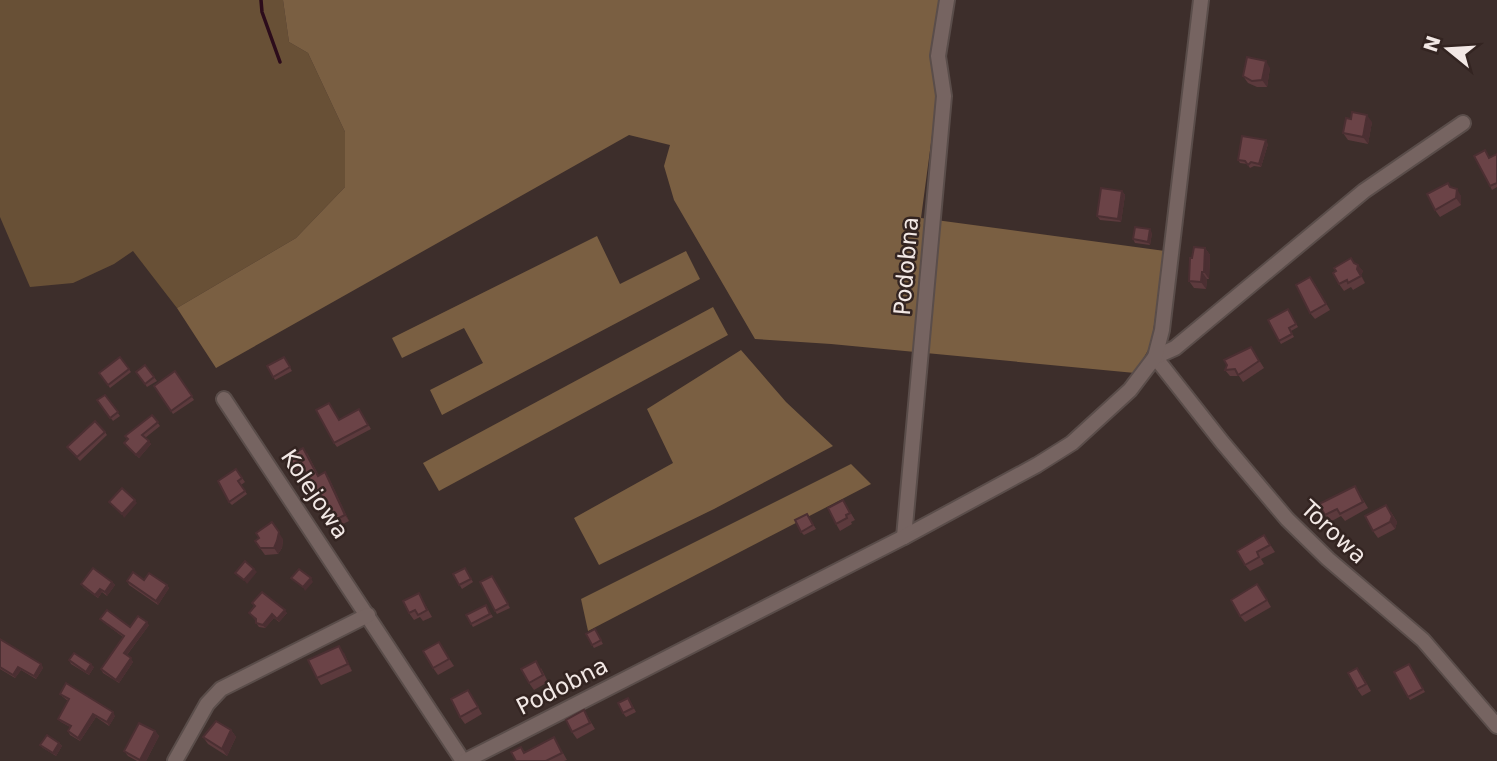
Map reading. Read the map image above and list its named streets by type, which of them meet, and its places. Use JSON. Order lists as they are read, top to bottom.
{
  "streets": {
    "street": ["Podobna", "Kolejowa", "Torowa"]
  },
  "crossings": [
    ["Podobna", "Kolejowa"],
    ["Podobna", "Torowa"]
  ],
  "north": "left"
}
